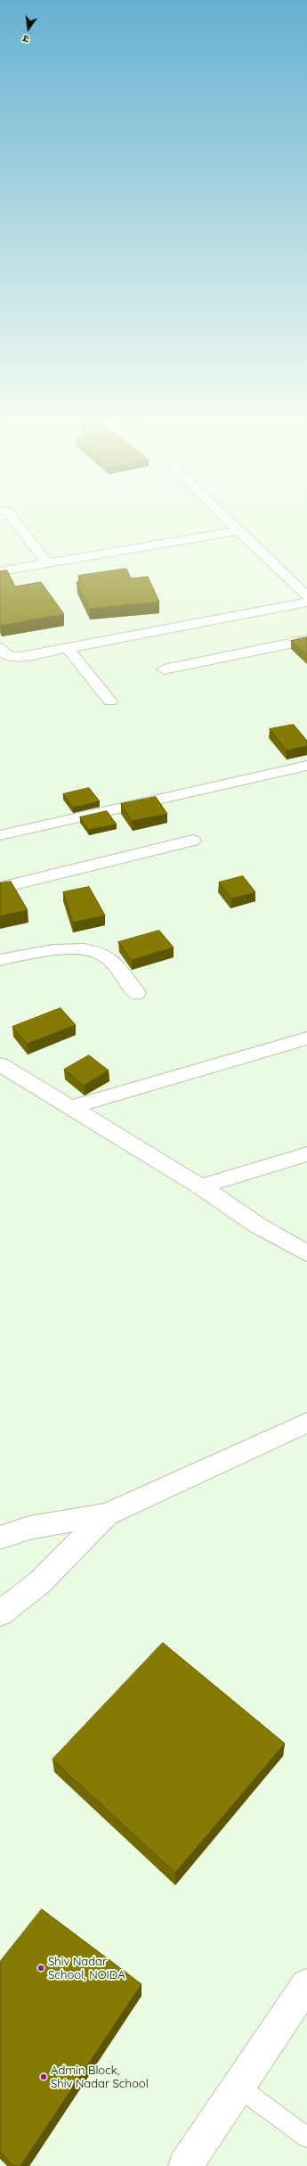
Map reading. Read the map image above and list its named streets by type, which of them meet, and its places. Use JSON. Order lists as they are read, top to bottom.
{
  "places": ["Shiv Nadar School, NOIDA", "Admin Block, Shiv Nadar School"],
  "north": "bottom"
}
